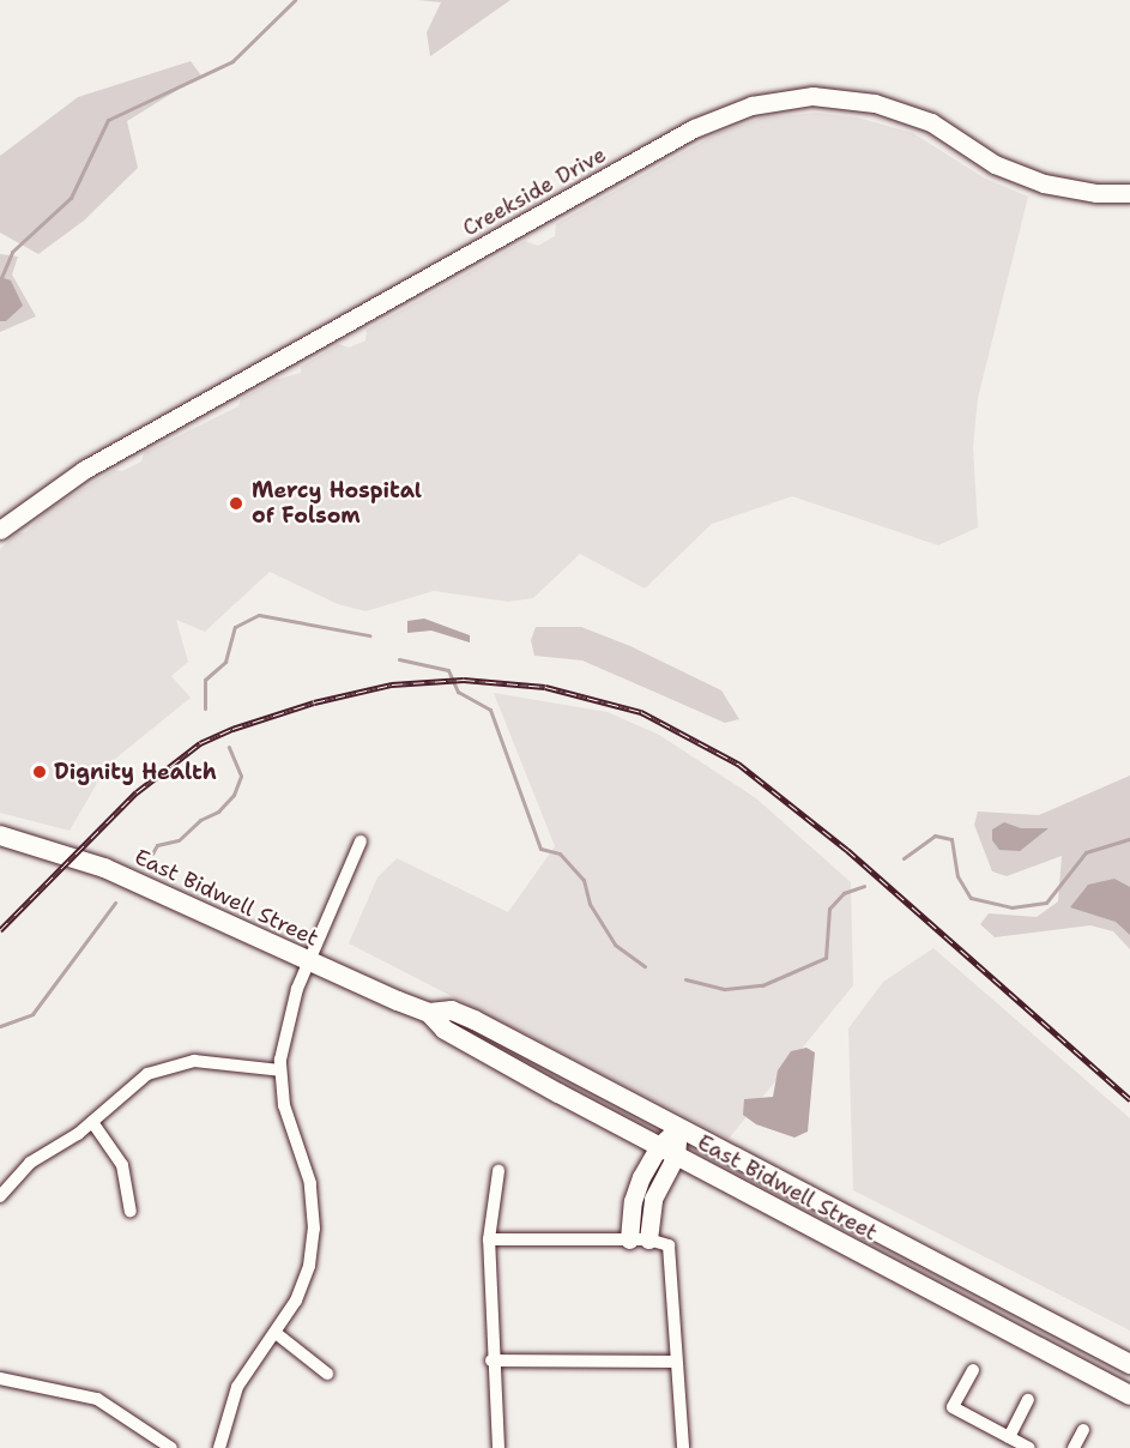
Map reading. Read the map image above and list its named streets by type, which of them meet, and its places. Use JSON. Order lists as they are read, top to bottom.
{
  "streets": {
    "main road": ["East Bidwell Street"],
    "street": ["Creekside Drive"]
  },
  "places": ["Mercy Hospital of Folsom", "Dignity Health"]
}
